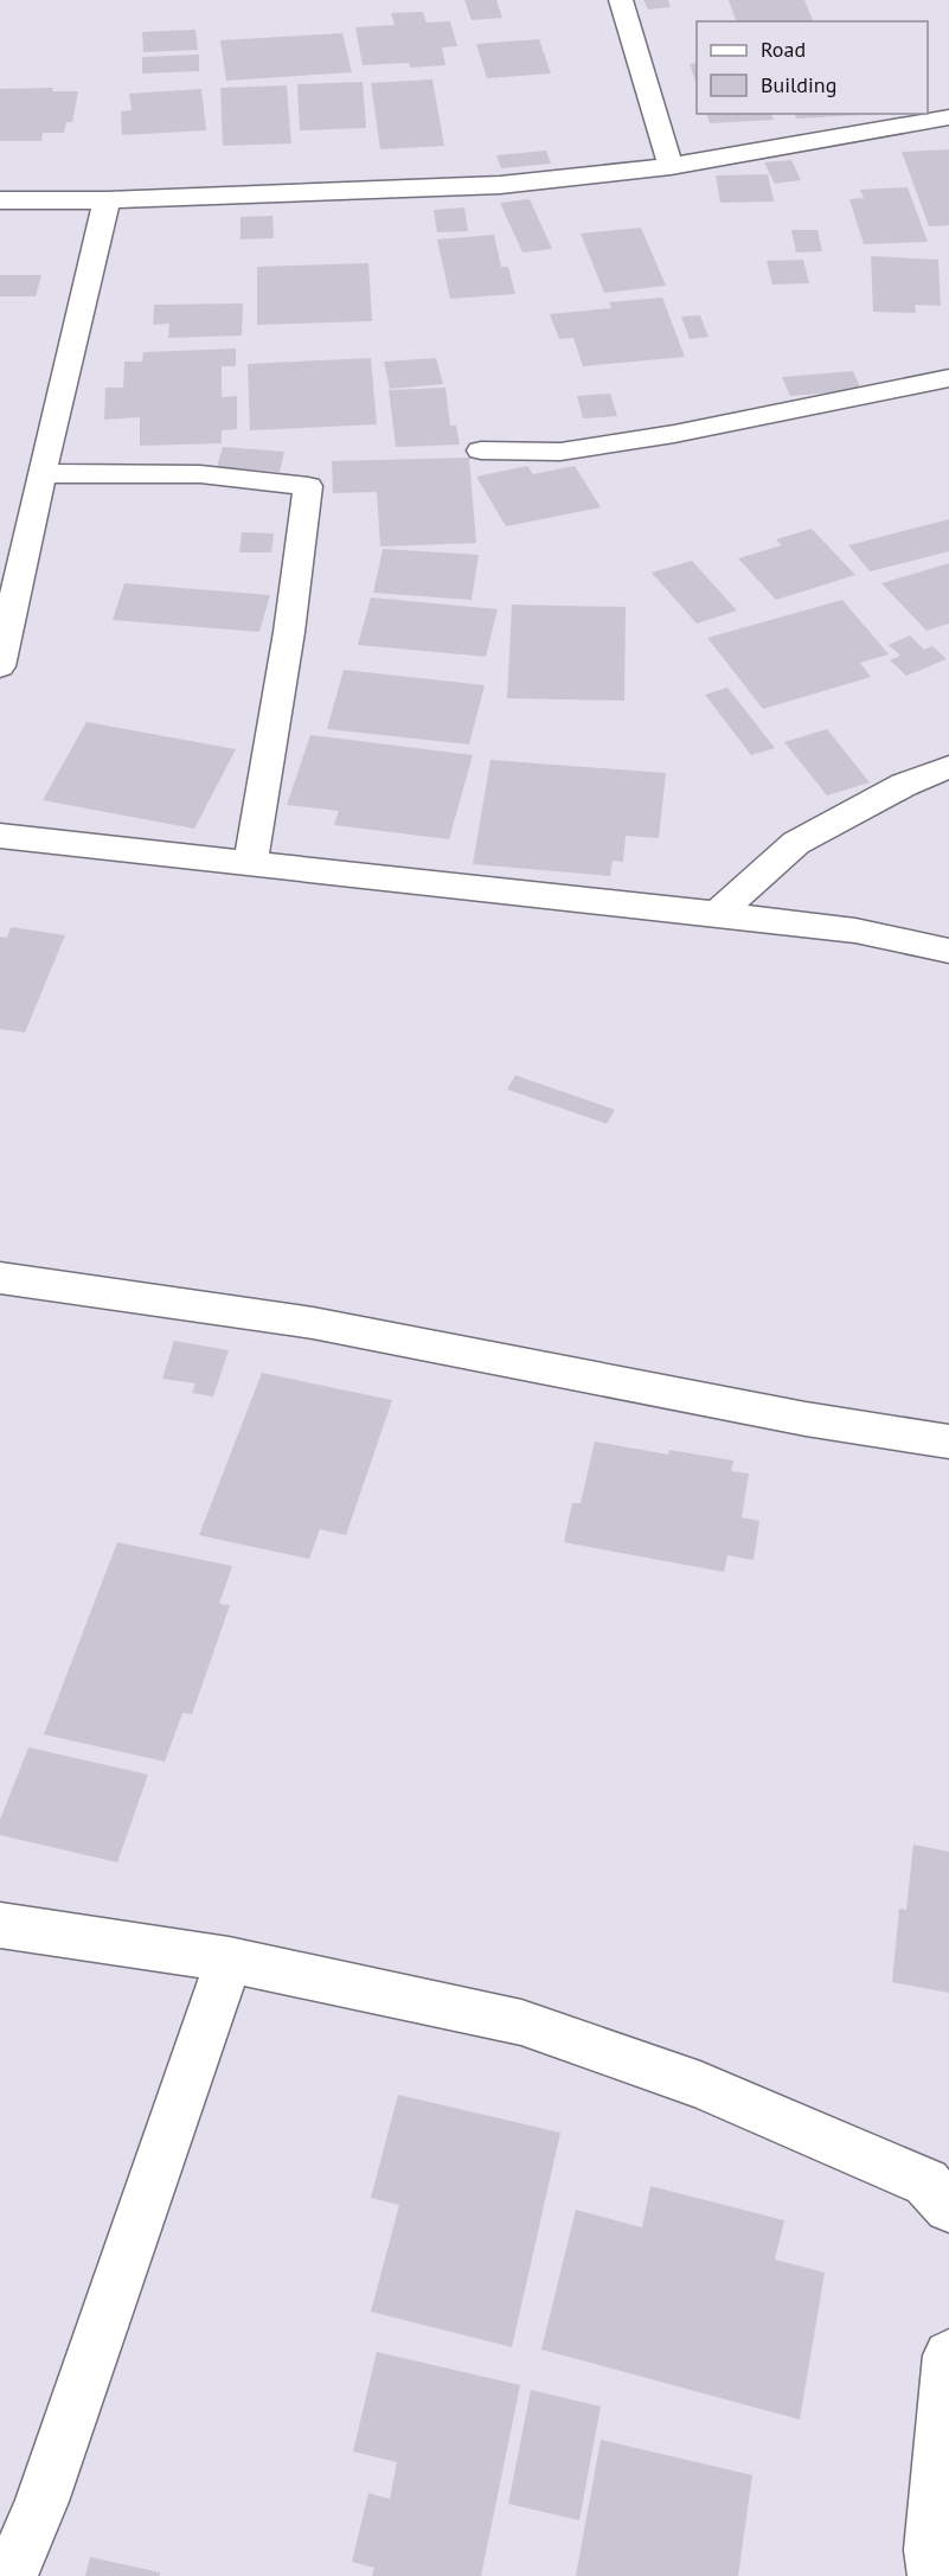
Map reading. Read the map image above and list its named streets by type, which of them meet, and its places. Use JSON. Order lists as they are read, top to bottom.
{
  "legend": ["Road", "Building"]
}
